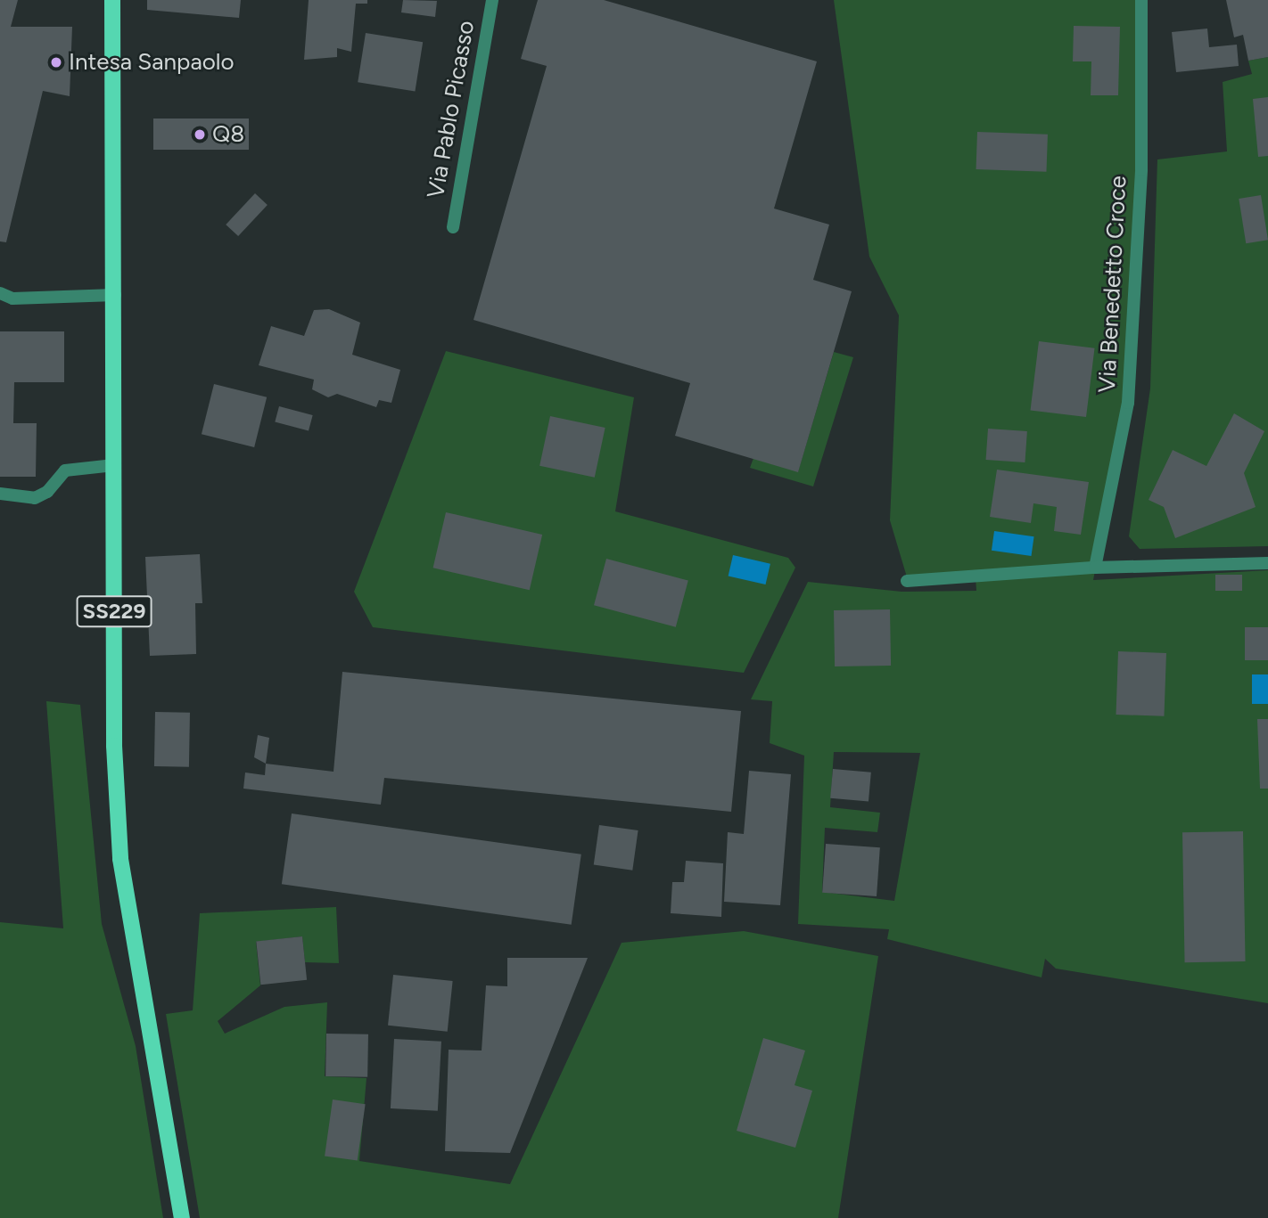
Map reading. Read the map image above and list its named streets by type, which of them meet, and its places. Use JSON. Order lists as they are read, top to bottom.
{
  "streets": {
    "main road": ["SS229"],
    "street": ["Via Pablo Picasso", "Via Benedetto Croce"]
  },
  "places": ["Intesa Sanpaolo", "Q8"]
}
